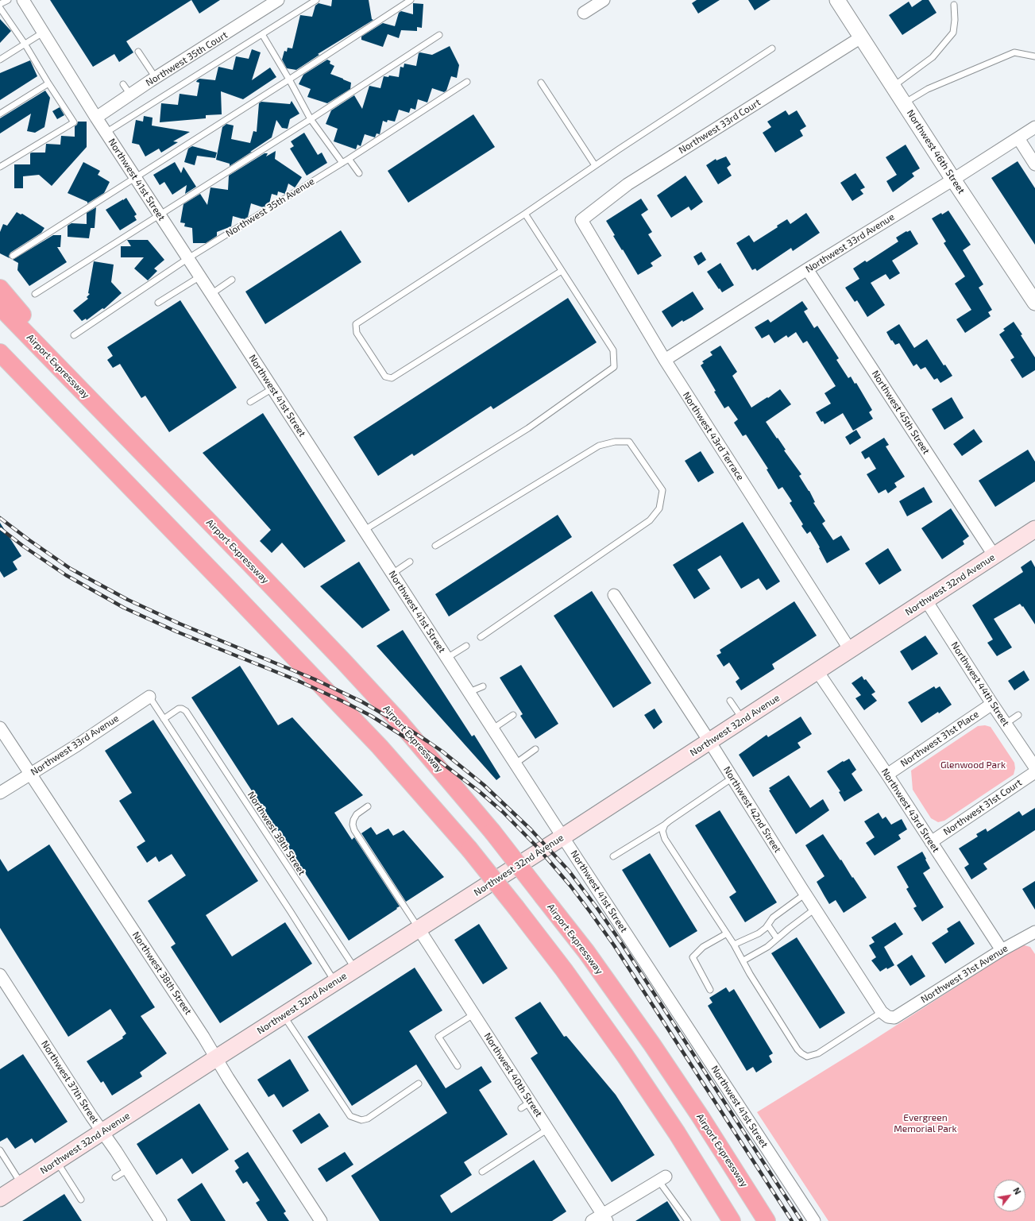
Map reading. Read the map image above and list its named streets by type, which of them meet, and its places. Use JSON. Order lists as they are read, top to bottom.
{
  "streets": {
    "highway": ["Airport Expressway"],
    "main road": ["Northwest 32nd Avenue"],
    "street": [
      "Northwest 35th Court",
      "Northwest 33rd Court",
      "Northwest 46th Street",
      "Northwest 41st Street",
      "Northwest 33rd Avenue",
      "Northwest 45th Street",
      "Northwest 43rd Terrace",
      "Northwest 44th Street",
      "Northwest 31st Place",
      "Northwest 31st Court",
      "Northwest 42nd Street",
      "Northwest 43rd Street",
      "Northwest 38th Street",
      "Northwest 31st Avenue",
      "Northwest 40th Street",
      "Northwest 37th Street"
    ],
    "lane": ["Northwest 35th Avenue", "Northwest 39th Street"]
  },
  "crossings": [
    ["Northwest 35th Court", "Northwest 41st Street"],
    ["Northwest 33rd Court", "Northwest 46th Street"],
    ["Northwest 33rd Court", "Northwest 43rd Terrace"],
    ["Northwest 46th Street", "Northwest 33rd Avenue"],
    ["Northwest 41st Street", "Northwest 35th Avenue"],
    ["Northwest 41st Street", "Northwest 32nd Avenue"],
    ["Northwest 33rd Avenue", "Northwest 45th Street"],
    ["Northwest 33rd Avenue", "Northwest 43rd Terrace"],
    ["Northwest 33rd Avenue", "Northwest 38th Street"],
    ["Northwest 45th Street", "Northwest 32nd Avenue"],
    ["Northwest 43rd Terrace", "Northwest 32nd Avenue"],
    ["Northwest 32nd Avenue", "Northwest 44th Street"],
    ["Northwest 32nd Avenue", "Northwest 42nd Street"],
    ["Northwest 32nd Avenue", "Northwest 43rd Street"],
    ["Northwest 32nd Avenue", "Northwest 39th Street"],
    ["Northwest 32nd Avenue", "Northwest 38th Street"],
    ["Northwest 32nd Avenue", "Northwest 40th Street"],
    ["Northwest 32nd Avenue", "Northwest 37th Street"],
    ["Northwest 44th Street", "Northwest 31st Place"],
    ["Northwest 31st Place", "Northwest 43rd Street"],
    ["Northwest 31st Court", "Northwest 43rd Street"],
    ["Northwest 42nd Street", "Northwest 31st Avenue"],
    ["Northwest 43rd Street", "Northwest 31st Avenue"]
  ],
  "parks": ["Glenwood Park", "Evergreen Memorial Park"],
  "north": "top right"
}
